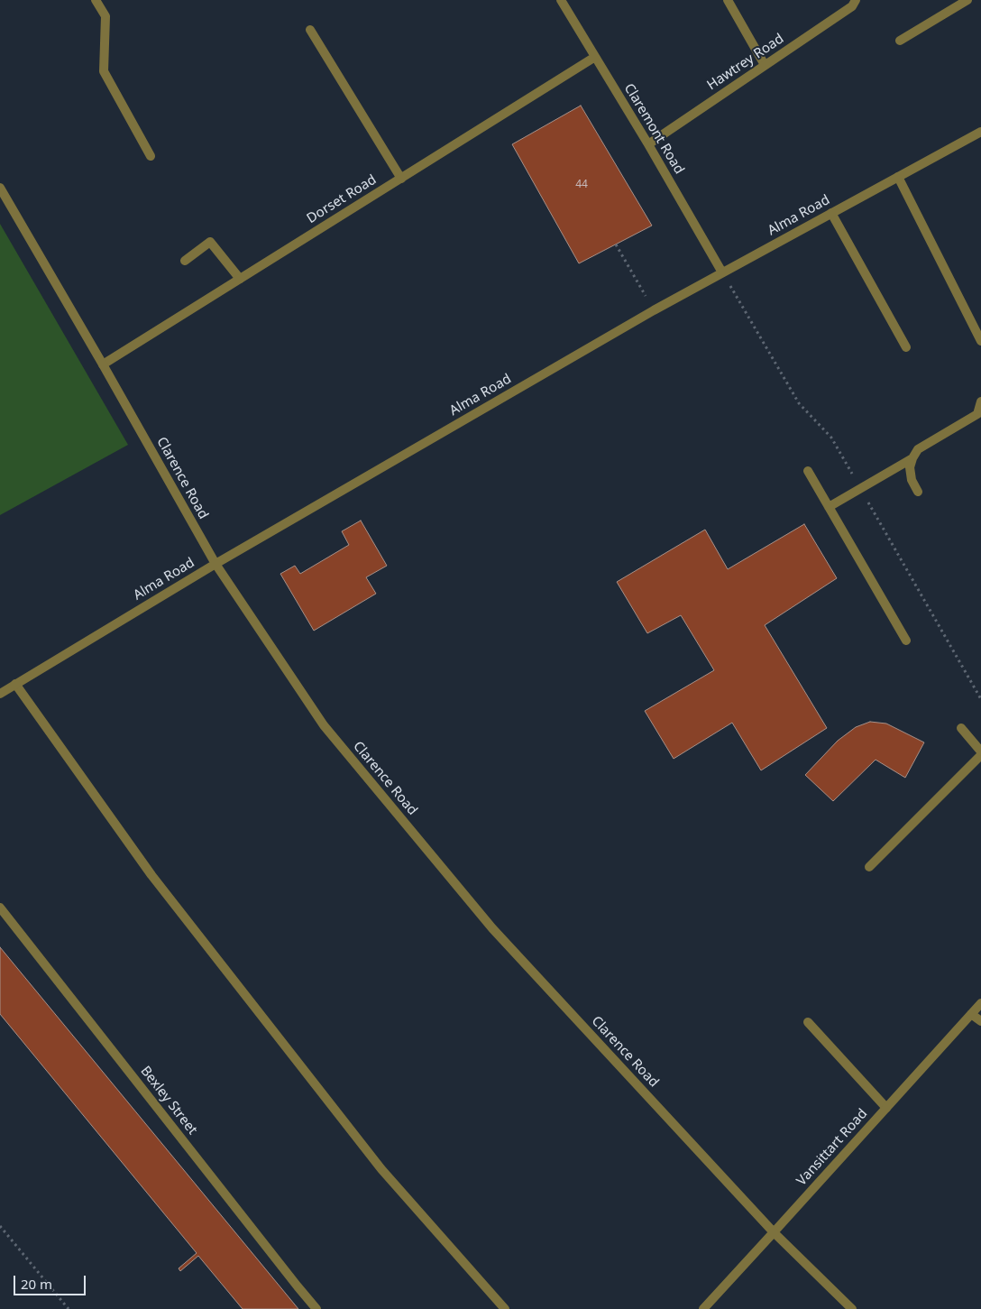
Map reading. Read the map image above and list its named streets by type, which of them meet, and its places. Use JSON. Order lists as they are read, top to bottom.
{
  "streets": {
    "street": [
      "Hawtrey Road",
      "Claremont Road",
      "Dorset Road",
      "Alma Road",
      "Clarence Road",
      "Bexley Street",
      "Vansittart Road"
    ]
  },
  "crossings": [
    ["Hawtrey Road", "Claremont Road"],
    ["Claremont Road", "Dorset Road"],
    ["Claremont Road", "Alma Road"],
    ["Dorset Road", "Clarence Road"],
    ["Alma Road", "Clarence Road"],
    ["Clarence Road", "Vansittart Road"]
  ],
  "house_numbers": ["44"],
  "scale_bar": "20 m"
}
